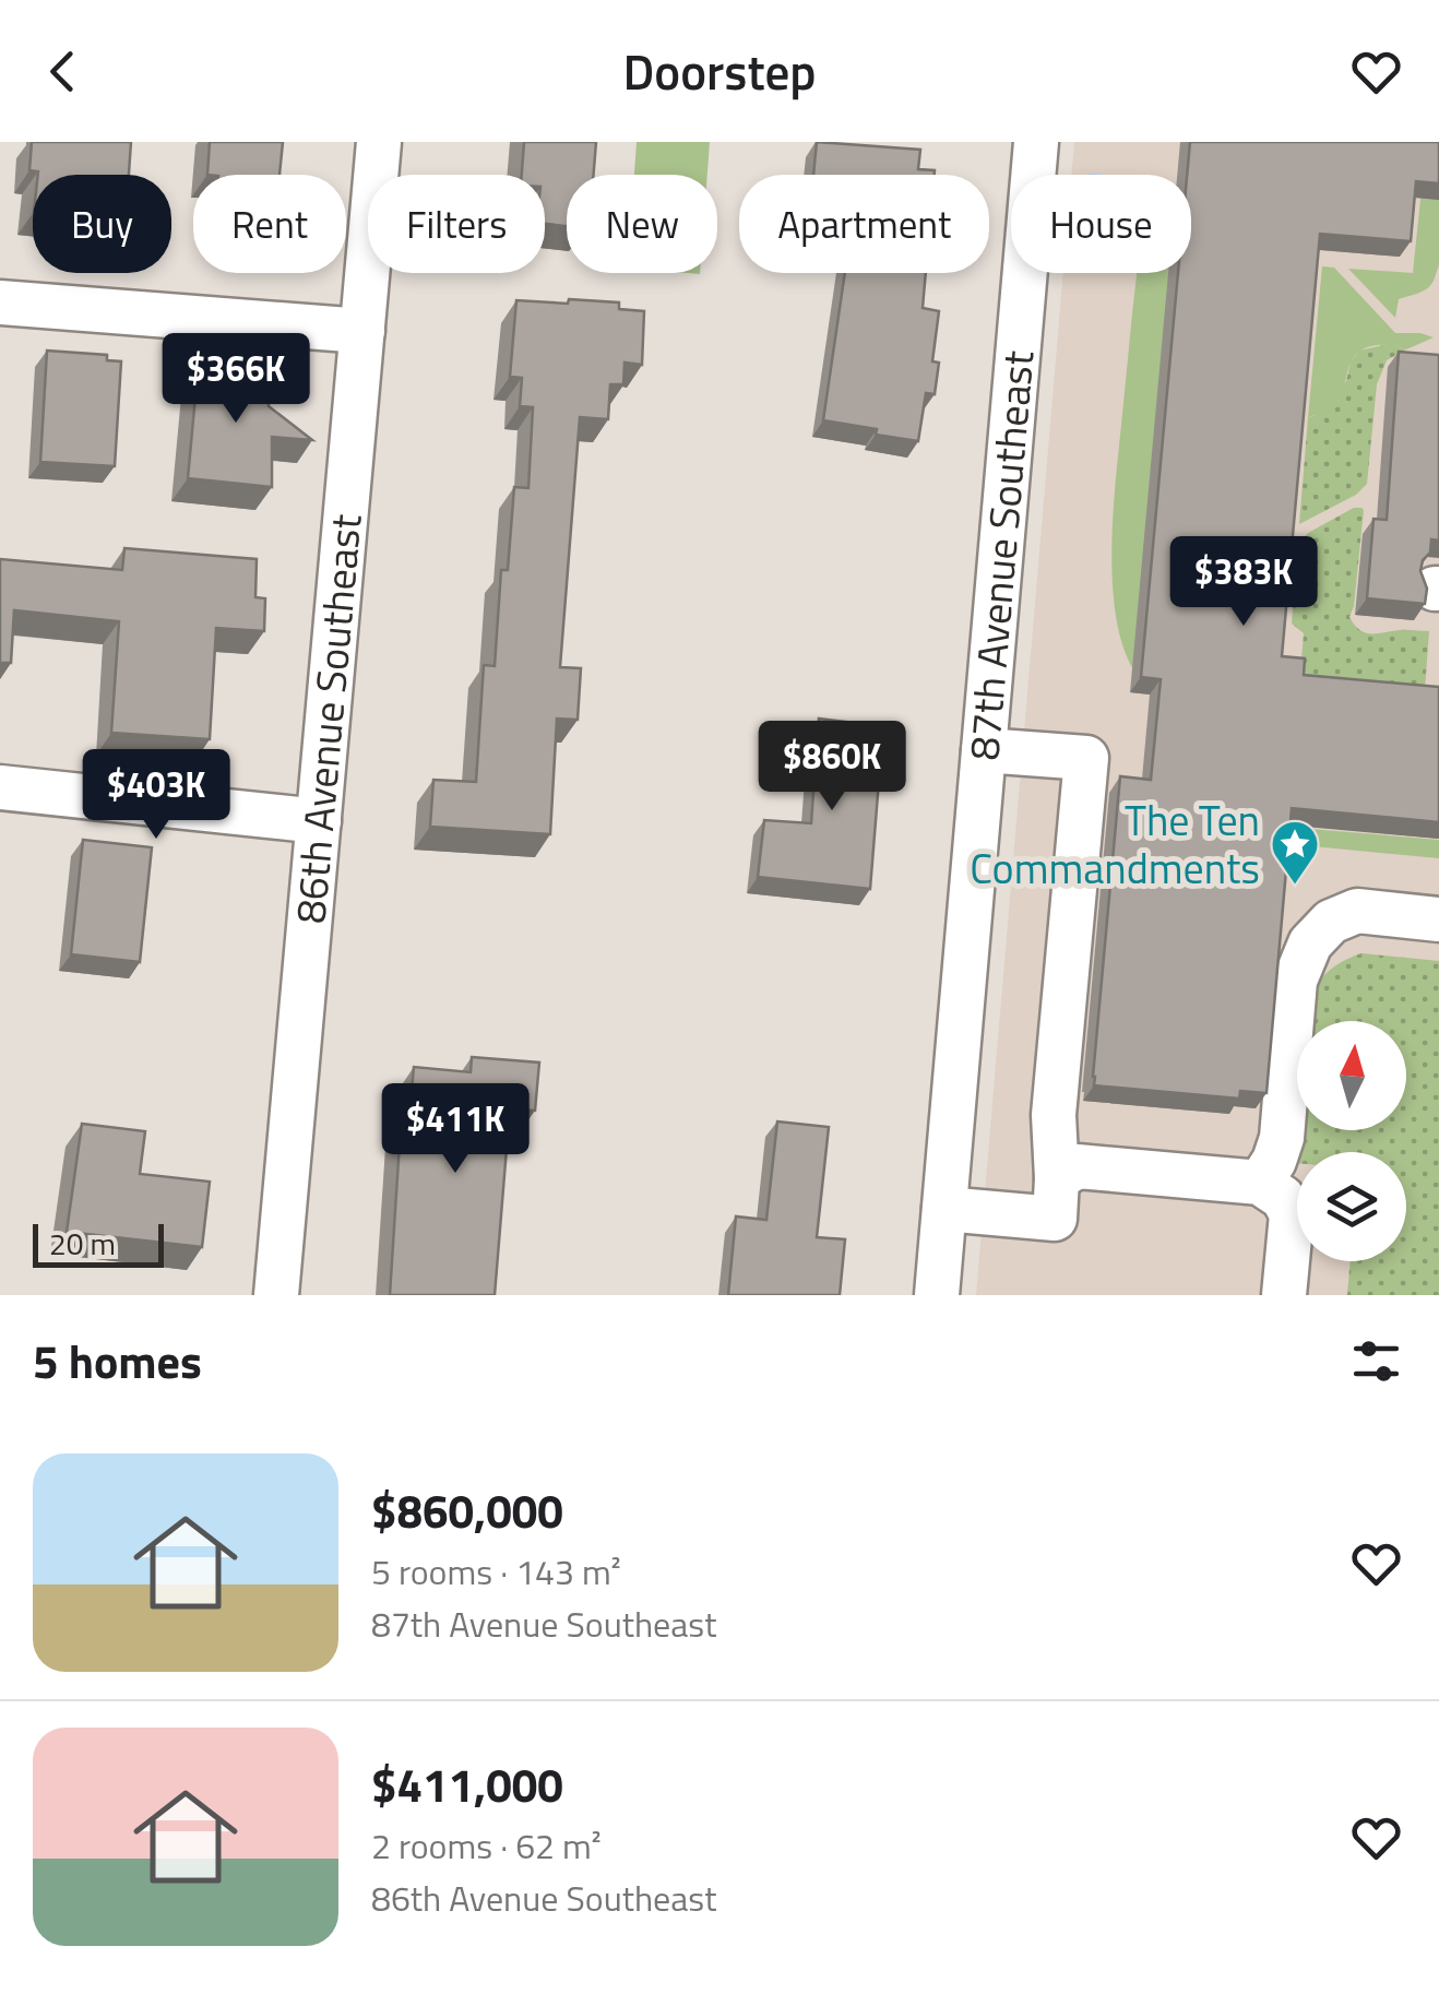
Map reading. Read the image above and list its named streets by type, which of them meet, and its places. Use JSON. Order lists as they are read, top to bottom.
{
  "streets": {
    "street": ["87th Avenue Southeast", "86th Avenue Southeast"]
  },
  "places": {
    "place": ["The Ten Commandments"]
  },
  "scale_bar": "20 m",
  "north": "top",
  "page": {
    "header": "Doorstep",
    "chip": [
      "Buy",
      "Rent",
      "Filters",
      "New",
      "Apartment",
      "House"
    ],
    "price": [
      "$366K",
      "$383K",
      "$860K",
      "$403K",
      "$411K"
    ],
    "scale": "20 m",
    "heading": "5 homes",
    "list": [
      {
        "name": "$860,000",
        "note": "5 rooms · 143 m² · 87th Avenue Southeast"
      },
      {
        "name": "$411,000",
        "note": "2 rooms · 62 m² · 86th Avenue Southeast"
      }
    ]
  }
}
